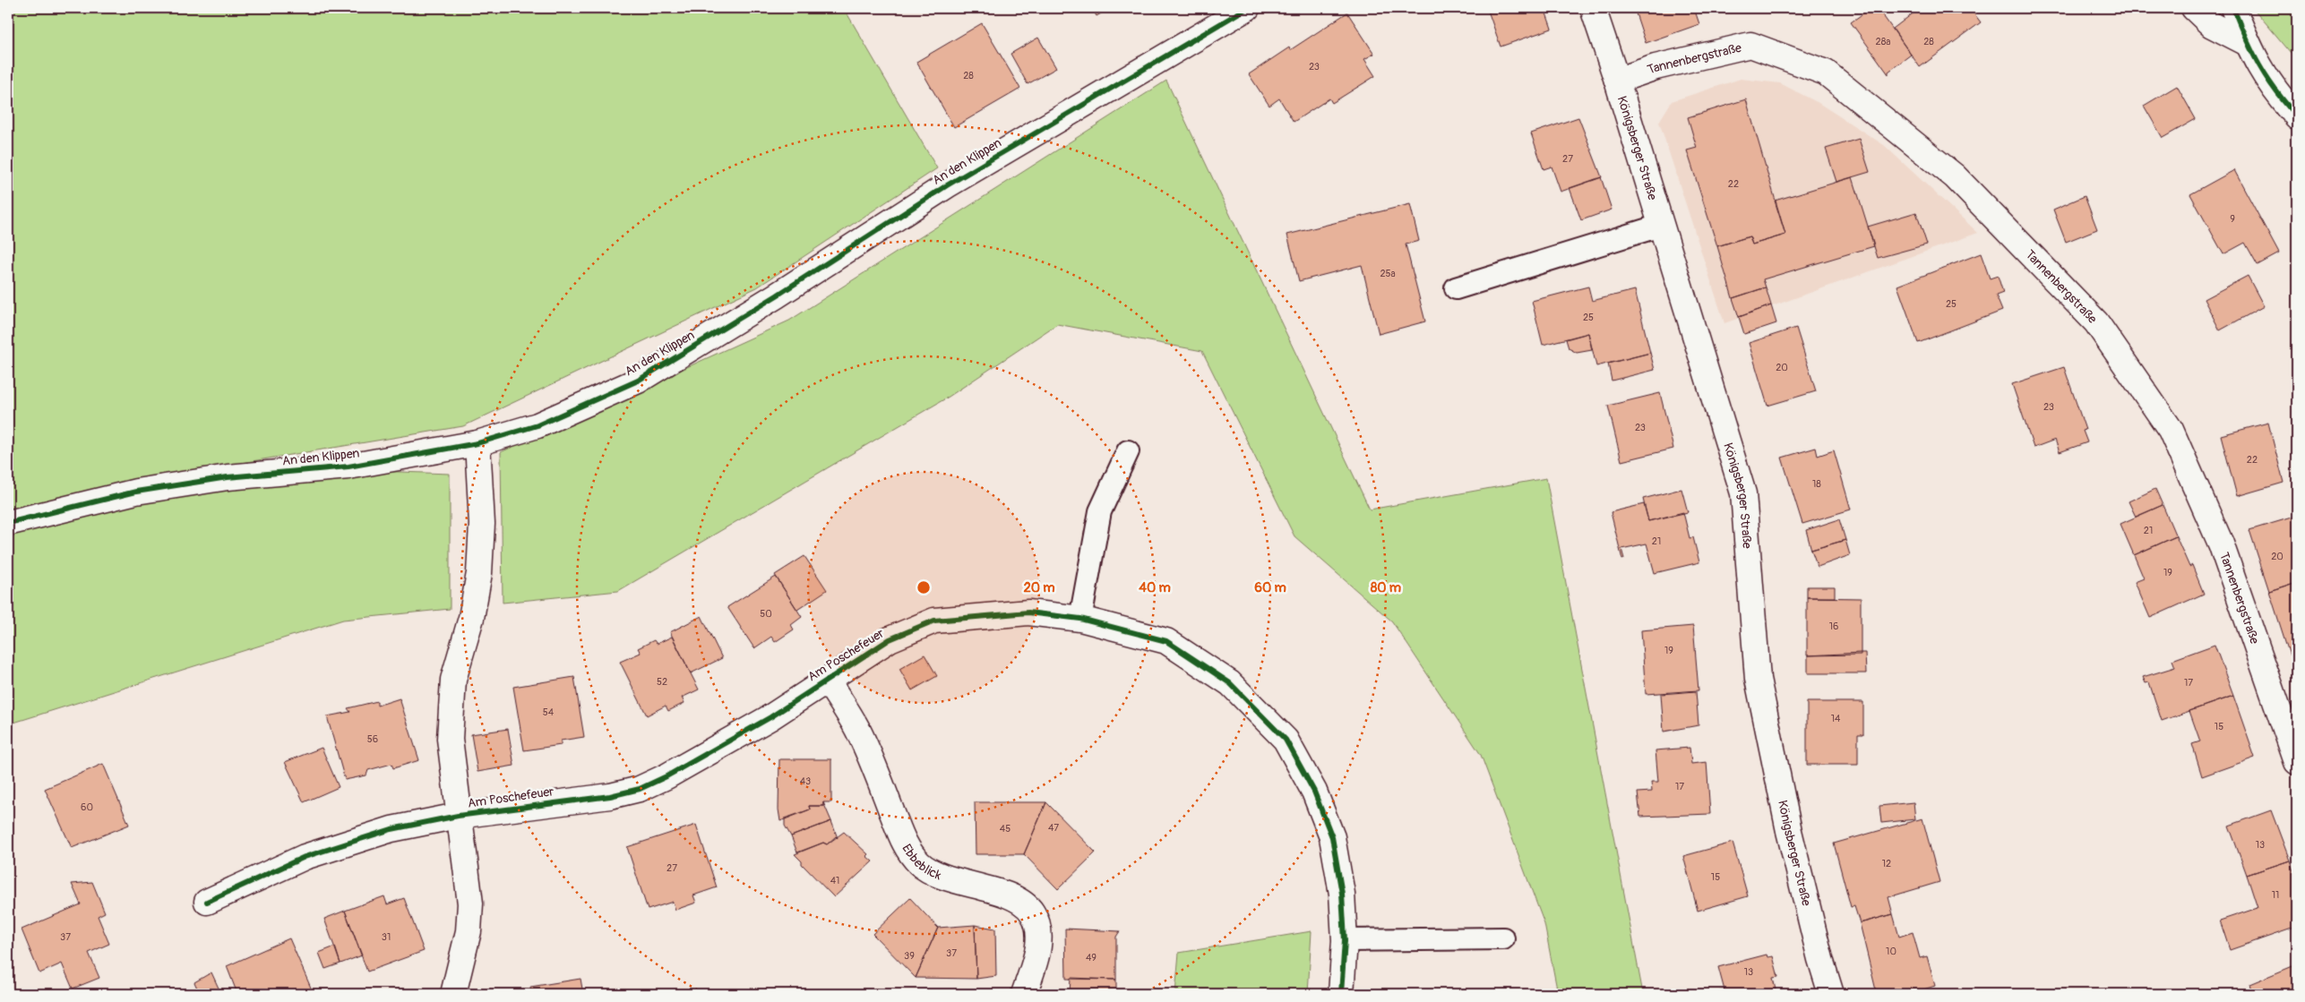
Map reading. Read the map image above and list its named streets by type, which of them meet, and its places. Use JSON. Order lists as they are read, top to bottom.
{
  "streets": {
    "street": [
      "Tannenbergstraße",
      "Königsberger Straße",
      "An den Klippen",
      "Am Poschefeuer",
      "Ebbeblick"
    ]
  },
  "crossings": [
    ["Tannenbergstraße", "Königsberger Straße"],
    ["An den Klippen", "Am Poschefeuer"],
    ["Am Poschefeuer", "Ebbeblick"]
  ],
  "house_numbers": [
    "28a",
    "28",
    "23",
    "28",
    "27",
    "22",
    "9",
    "25a",
    "25",
    "25",
    "20",
    "23",
    "23",
    "22",
    "18",
    "21",
    "21",
    "20",
    "19",
    "50",
    "16",
    "19",
    "52",
    "17",
    "54",
    "14",
    "15",
    "56",
    "43",
    "17",
    "60",
    "47",
    "45",
    "13",
    "12",
    "27",
    "15",
    "41",
    "11",
    "37",
    "31",
    "10",
    "37",
    "39",
    "49",
    "13"
  ],
  "rings": [
    "20 m",
    "40 m",
    "60 m",
    "80 m"
  ]
}
